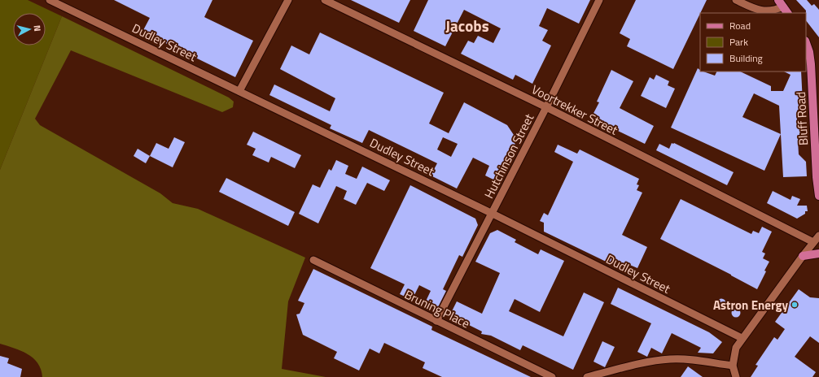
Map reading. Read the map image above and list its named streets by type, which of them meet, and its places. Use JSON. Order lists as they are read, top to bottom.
{
  "streets": {
    "main road": ["Bluff Road"],
    "street": [
      "Dudley Street",
      "Voortrekker Street",
      "Hutchinson Street",
      "Bruning Place"
    ]
  },
  "crossings": [
    ["Dudley Street", "Hutchinson Street"],
    ["Voortrekker Street", "Hutchinson Street"],
    ["Hutchinson Street", "Bruning Place"]
  ],
  "districts": ["Jacobs"],
  "places": ["Astron Energy"],
  "legend": ["Road", "Park", "Building"],
  "north": "right"
}
